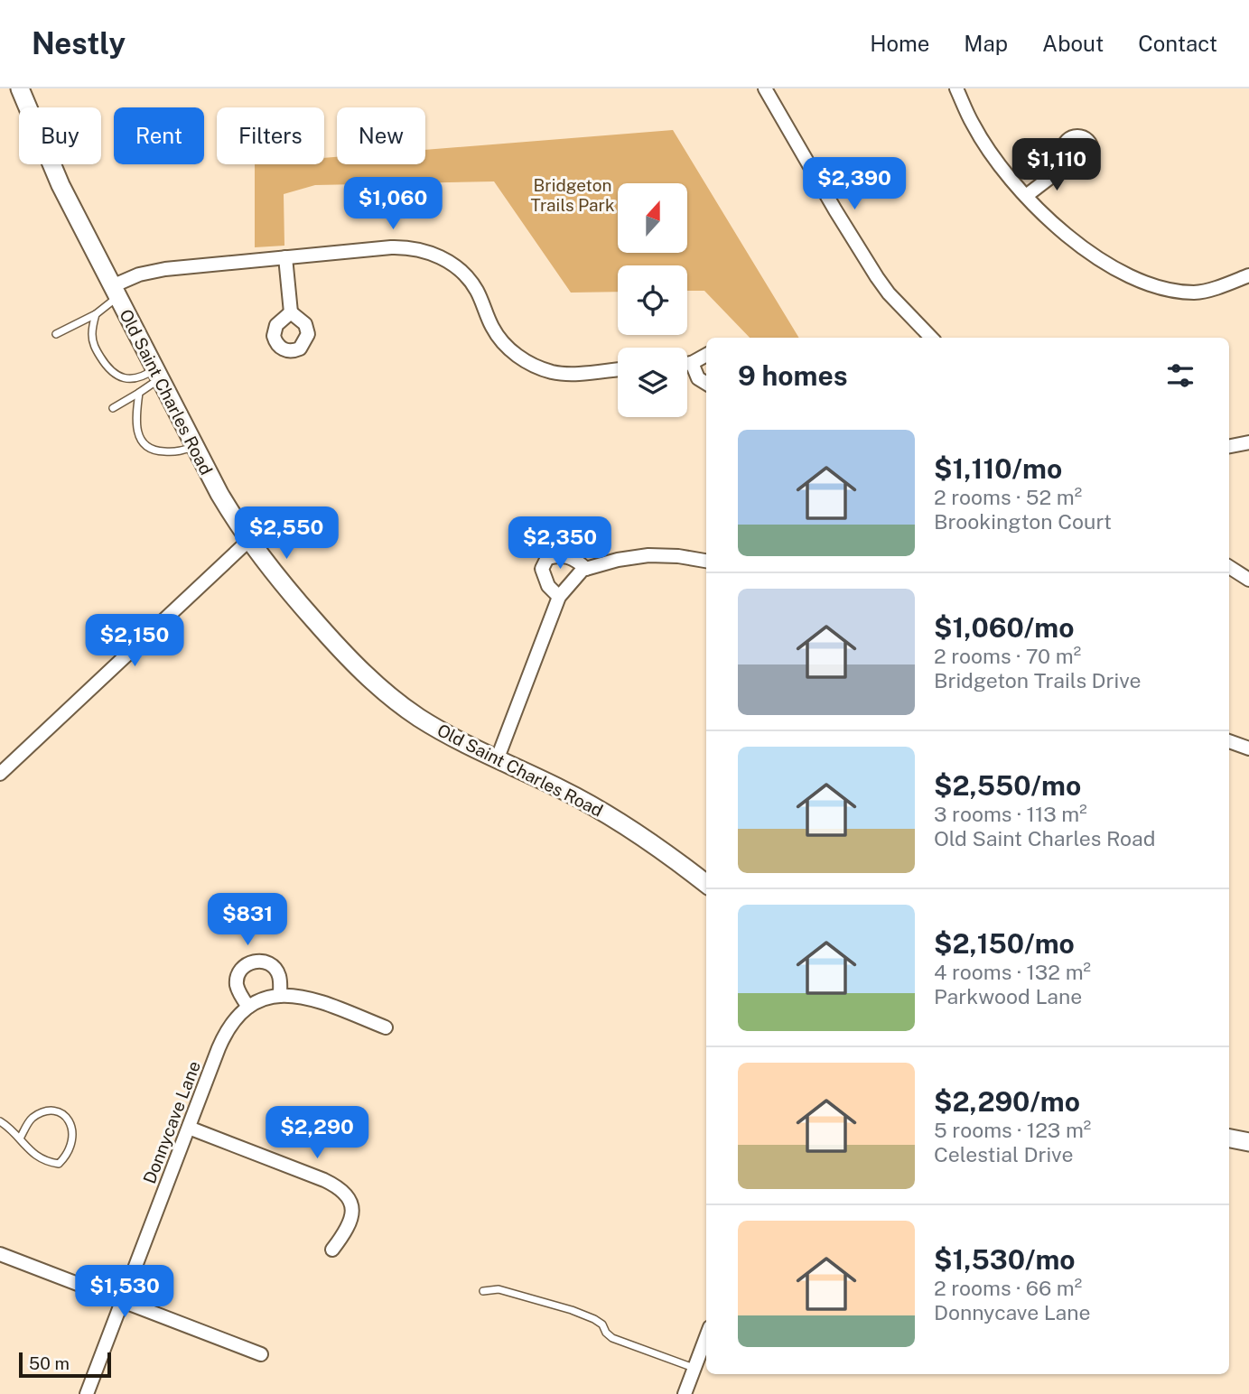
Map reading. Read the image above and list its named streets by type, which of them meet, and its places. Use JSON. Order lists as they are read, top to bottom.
{
  "streets": {
    "street": ["Old Saint Charles Road", "Donnycave Lane"]
  },
  "parks": ["Bridgeton Trails Park"],
  "scale_bar": "50 m",
  "north": "top",
  "page": {
    "header": "Nestly",
    "nav": [
      "Home",
      "Map",
      "About",
      "Contact"
    ],
    "chip": [
      "Buy",
      "Rent",
      "Filters",
      "New"
    ],
    "price": [
      "$1,110",
      "$2,390",
      "$1,060",
      "$2,550",
      "$2,350",
      "$2,150",
      "$831",
      "$2,290",
      "$1,530"
    ],
    "heading": "9 homes",
    "list": [
      {
        "name": "$1,110/mo",
        "note": "2 rooms · 52 m² · Brookington Court"
      },
      {
        "name": "$1,060/mo",
        "note": "2 rooms · 70 m² · Bridgeton Trails Drive"
      },
      {
        "name": "$2,550/mo",
        "note": "3 rooms · 113 m² · Old Saint Charles Road"
      },
      {
        "name": "$2,150/mo",
        "note": "4 rooms · 132 m² · Parkwood Lane"
      },
      {
        "name": "$2,290/mo",
        "note": "5 rooms · 123 m² · Celestial Drive"
      },
      {
        "name": "$1,530/mo",
        "note": "2 rooms · 66 m² · Donnycave Lane"
      }
    ],
    "scale": "50 m"
  }
}
